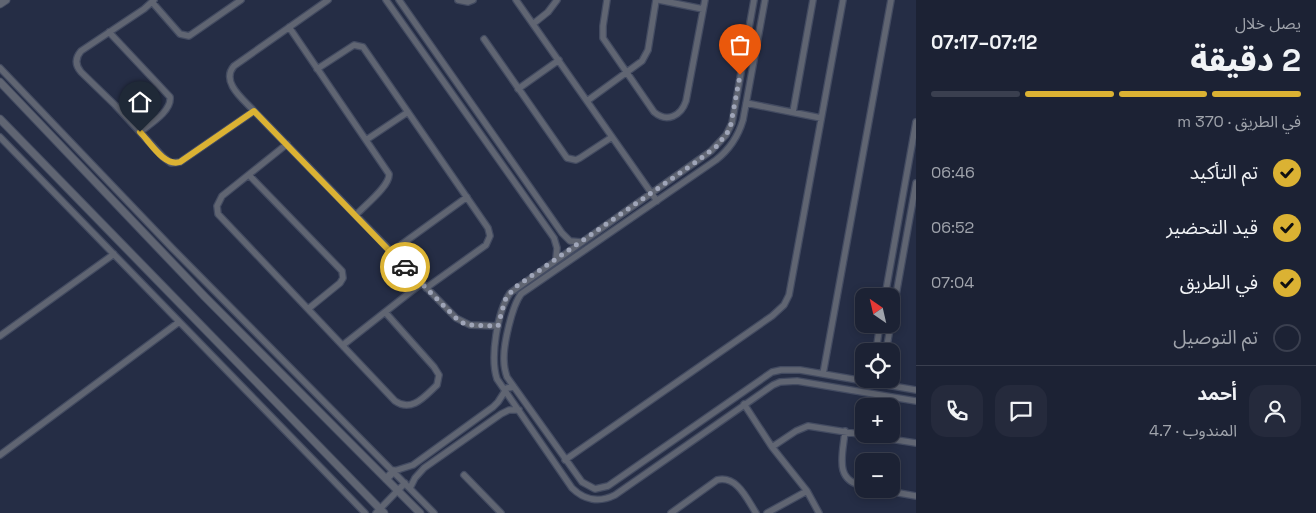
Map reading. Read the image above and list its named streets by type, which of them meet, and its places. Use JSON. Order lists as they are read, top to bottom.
{
  "north": "top left",
  "page": {
    "heading": ["2 دقيقة", "يصل خلال", "07:12–07:17"],
    "panel": ["أحمد", "المندوب · 4.7"],
    "bar": "في الطريق · 370 m",
    "list": [
      ["تم التأكيد", "06:46"],
      ["قيد التحضير", "06:52"],
      ["في الطريق", "07:04"],
      "تم التوصيل"
    ],
    "map_buttons": ["+", "−"]
  }
}
